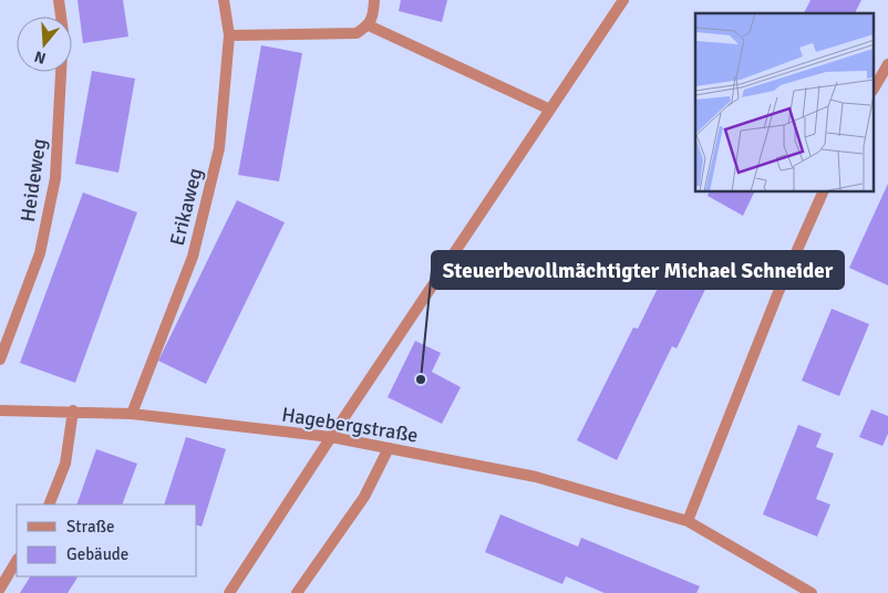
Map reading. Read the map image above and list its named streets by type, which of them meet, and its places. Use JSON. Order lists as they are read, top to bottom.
{
  "streets": {
    "street": ["Heideweg", "Erikaweg", "Hagebergstraße"]
  },
  "crossings": [
    ["Erikaweg", "Hagebergstraße"]
  ],
  "places": ["Steuerbevollmächtigter Michael Schneider"],
  "legend": ["Straße", "Gebäude"],
  "north": "bottom"
}
